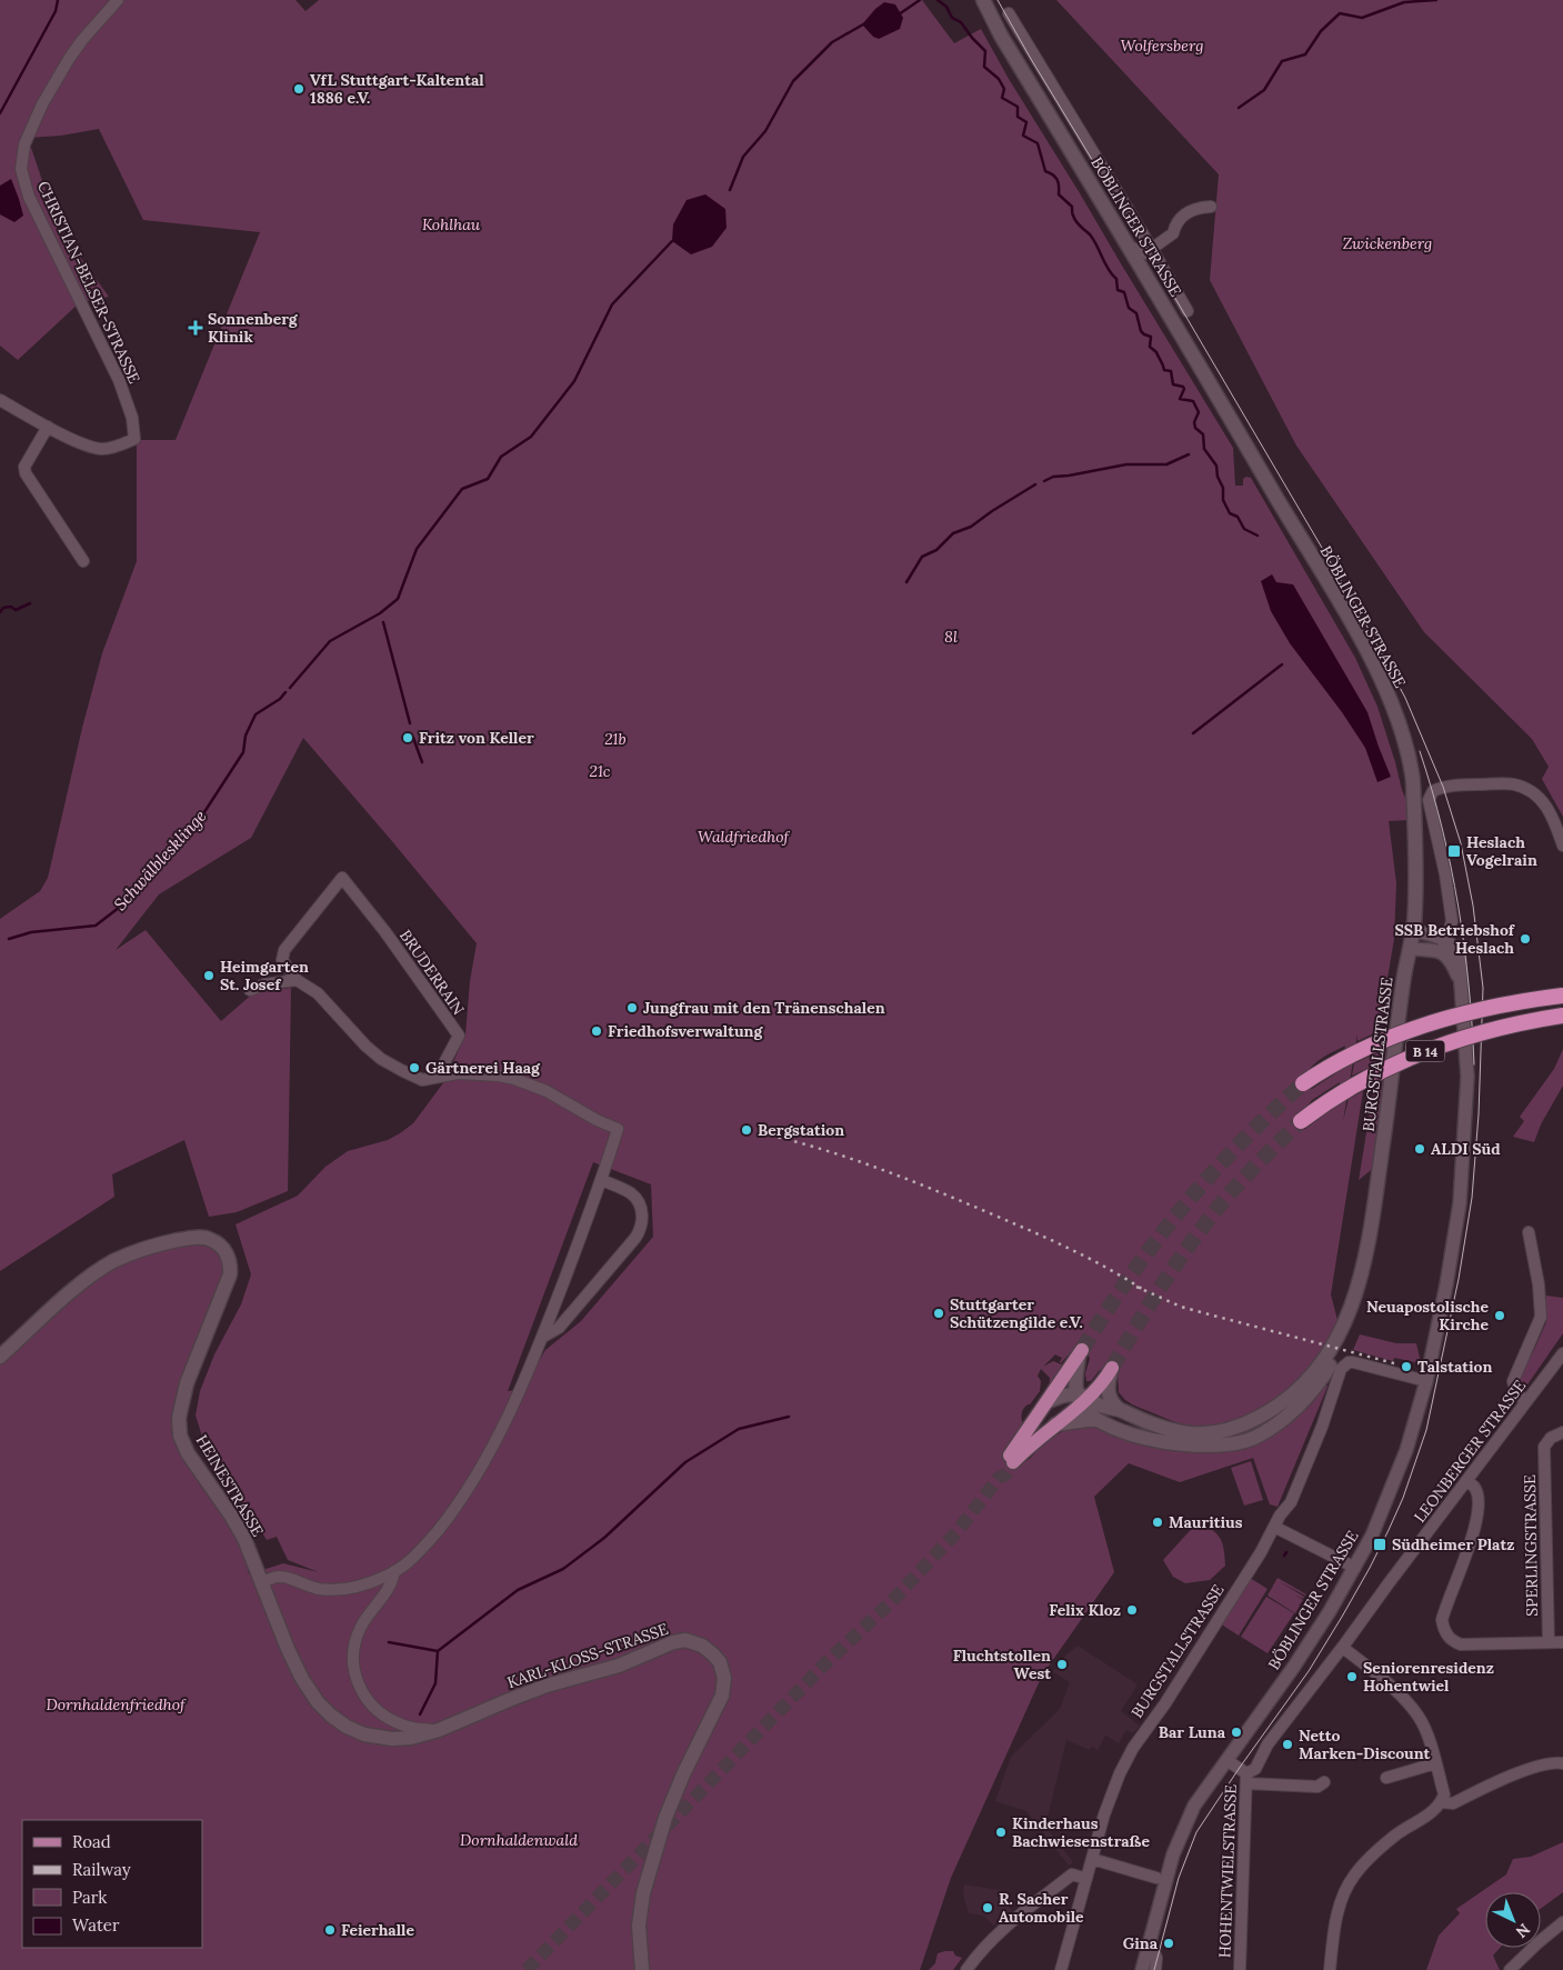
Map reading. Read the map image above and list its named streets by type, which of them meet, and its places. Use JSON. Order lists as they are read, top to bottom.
{
  "streets": {
    "highway": ["B 14"],
    "main road": [
      "BÖBLINGER STRASSE",
      "BURGSTALLSTRASSE",
      "HEINESTRASSE",
      "KARL-KLOSS-STRASSE"
    ],
    "street": [
      "CHRISTIAN-BELSER-STRASSE",
      "BRUDERRAIN",
      "LEONBERGER STRASSE",
      "SPERLINGSTRASSE",
      "HOHENTWIELSTRASSE"
    ]
  },
  "crossings": [
    ["BÖBLINGER STRASSE", "BURGSTALLSTRASSE"],
    ["HEINESTRASSE", "KARL-KLOSS-STRASSE"]
  ],
  "water": ["Schwälblesklinge"],
  "parks": [
    "Wolfersberg",
    "Kohlhau",
    "Zwickenberg",
    "8l",
    "21b",
    "21c",
    "Waldfriedhof",
    "Dornhaldenfriedhof",
    "Dornhaldenwald"
  ],
  "places": {
    "other": [
      "VfL Stuttgart-Kaltental 1886 e.V.",
      "Fritz von Keller",
      "SSB Betriebshof Heslach",
      "Heimgarten St. Josef",
      "Jungfrau mit den Tränenschalen",
      "Friedhofsverwaltung",
      "Gärtnerei Haag",
      "Bergstation",
      "ALDI Süd",
      "Stuttgarter Schützengilde e.V.",
      "Neuapostolische Kirche",
      "Talstation",
      "Mauritius",
      "Felix Kloz",
      "Fluchtstollen West",
      "Seniorenresidenz Hohentwiel",
      "Bar Luna",
      "Netto Marken-Discount",
      "Kinderhaus Bachwiesenstraße",
      "R. Sacher Automobile",
      "Feierhalle",
      "Gina"
    ],
    "health": ["Sonnenberg Klinik"],
    "transit": ["Heslach Vogelrain", "Südheimer Platz"]
  },
  "legend": [
    "Road",
    "Railway",
    "Park",
    "Water"
  ],
  "north": "bottom right"
}
